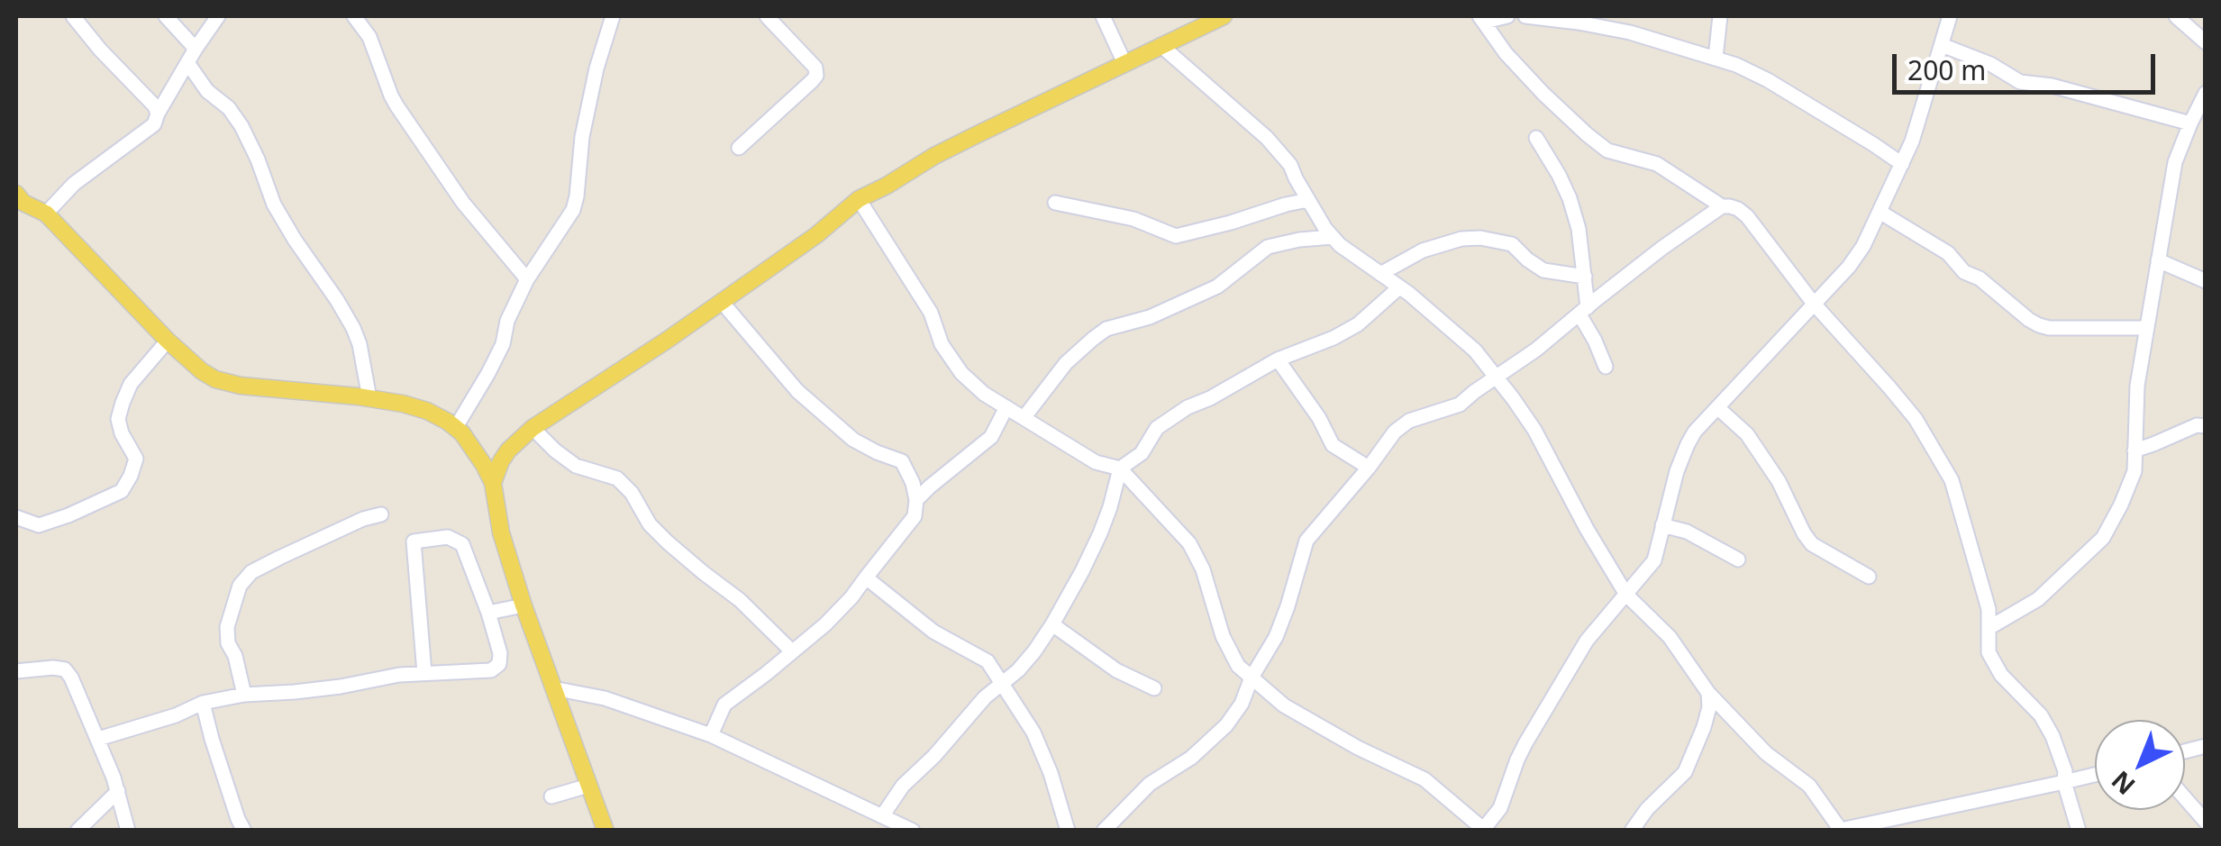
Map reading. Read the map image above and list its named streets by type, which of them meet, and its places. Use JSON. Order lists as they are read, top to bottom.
{
  "scale_bar": "200 m",
  "north": "bottom left"
}
